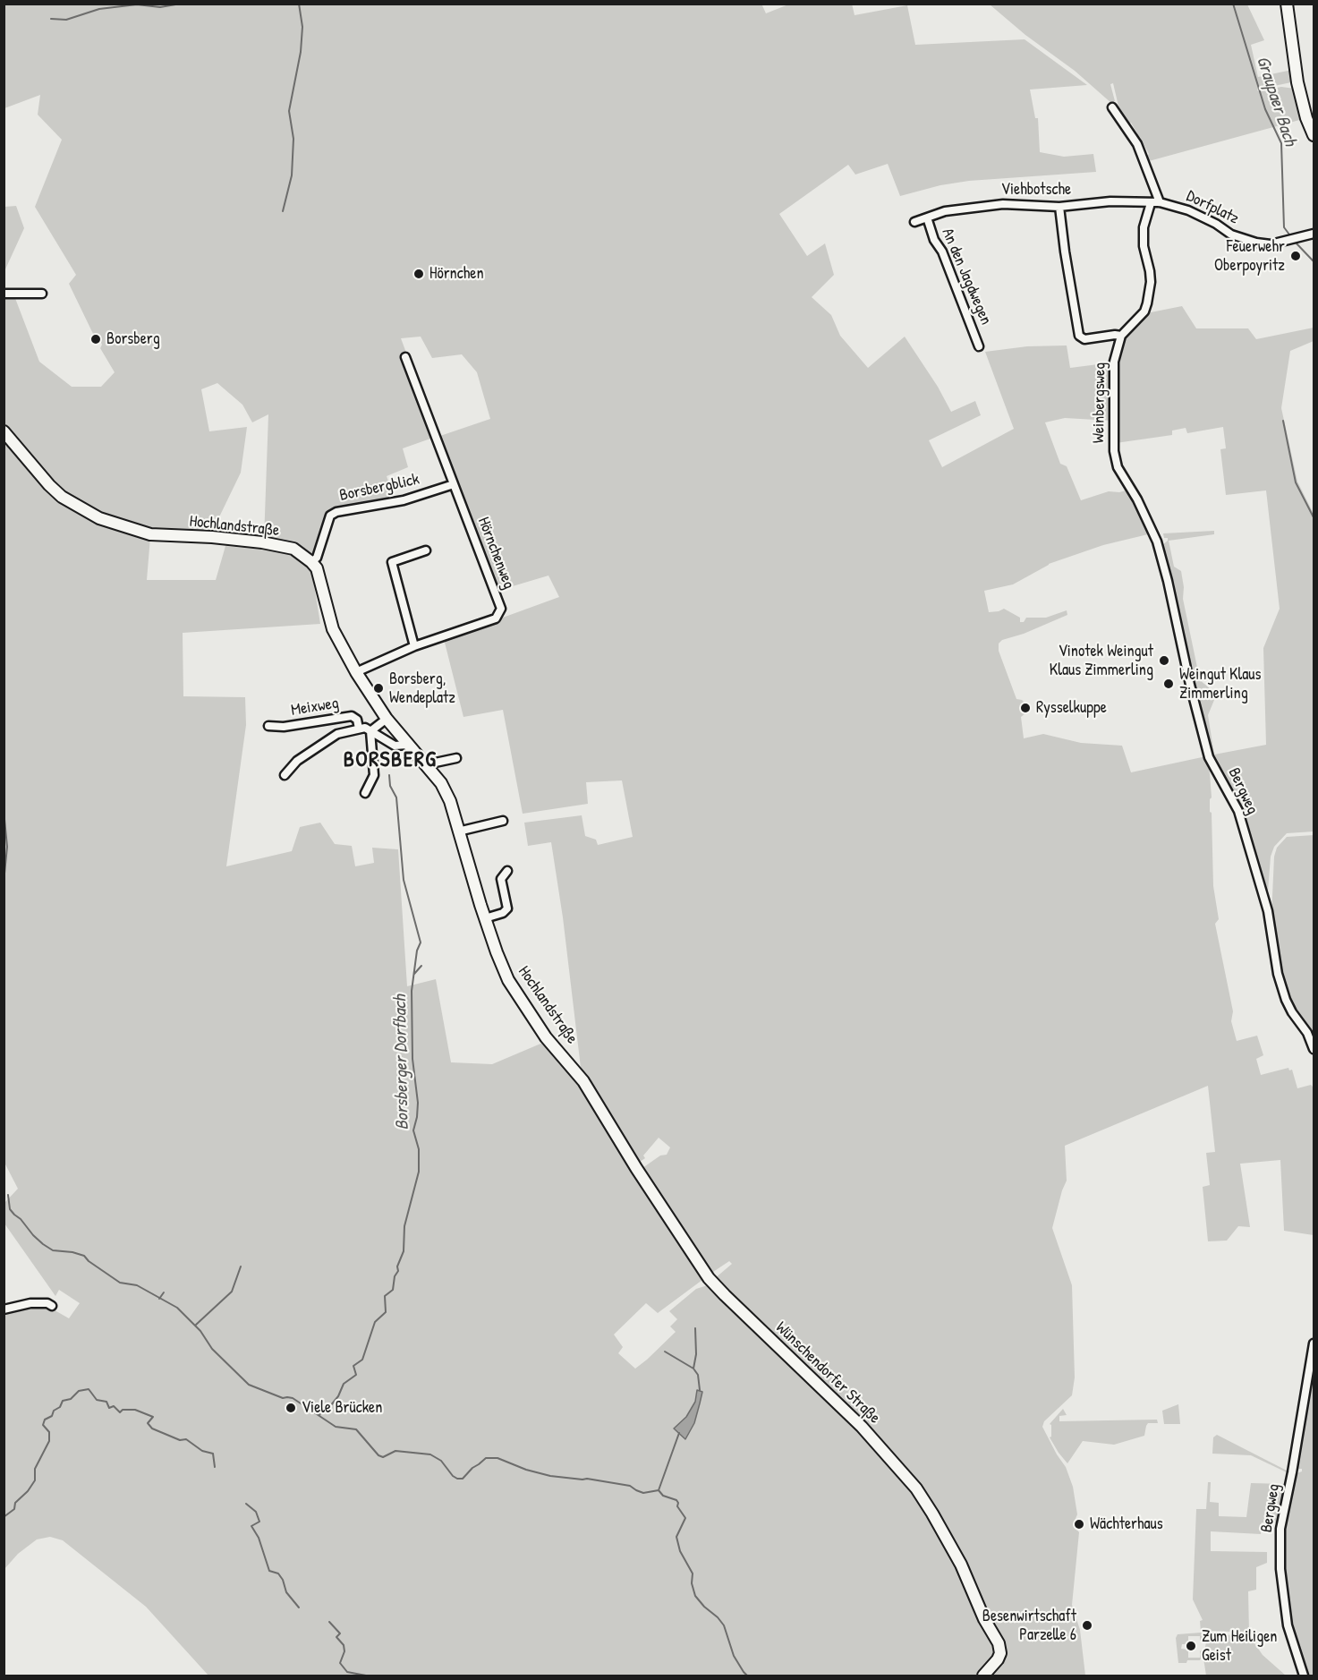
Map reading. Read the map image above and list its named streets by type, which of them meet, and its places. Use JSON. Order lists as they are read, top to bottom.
{
  "streets": {
    "street": [
      "Viehbotsche",
      "Dorfplatz",
      "An den Jagdwegen",
      "Weinbergsweg",
      "Borsbergblick",
      "Hochlandstraße",
      "Hörnchenweg",
      "Meixweg",
      "Bergweg",
      "Wünschendorfer Straße"
    ]
  },
  "crossings": [
    ["Viehbotsche", "Dorfplatz"],
    ["Viehbotsche", "An den Jagdwegen"],
    ["Viehbotsche", "Weinbergsweg"],
    ["Weinbergsweg", "Bergweg"],
    ["Borsbergblick", "Hochlandstraße"],
    ["Borsbergblick", "Hörnchenweg"],
    ["Hochlandstraße", "Hörnchenweg"],
    ["Hochlandstraße", "Meixweg"],
    ["Hochlandstraße", "Wünschendorfer Straße"]
  ],
  "districts": ["BORSBERG"],
  "water": ["Graupaer Bach", "Borsberger Dorfbach"],
  "places": [
    "Feuerwehr Oberpoyritz",
    "Hörnchen",
    "Borsberg",
    "Vinotek Weingut Klaus Zimmerling",
    "Weingut Klaus Zimmerling",
    "Borsberg, Wendeplatz",
    "Rysselkuppe",
    "Viele Brücken",
    "Wächterhaus",
    "Besenwirtschaft Parzelle 6",
    "Zum Heiligen Geist"
  ]
}
